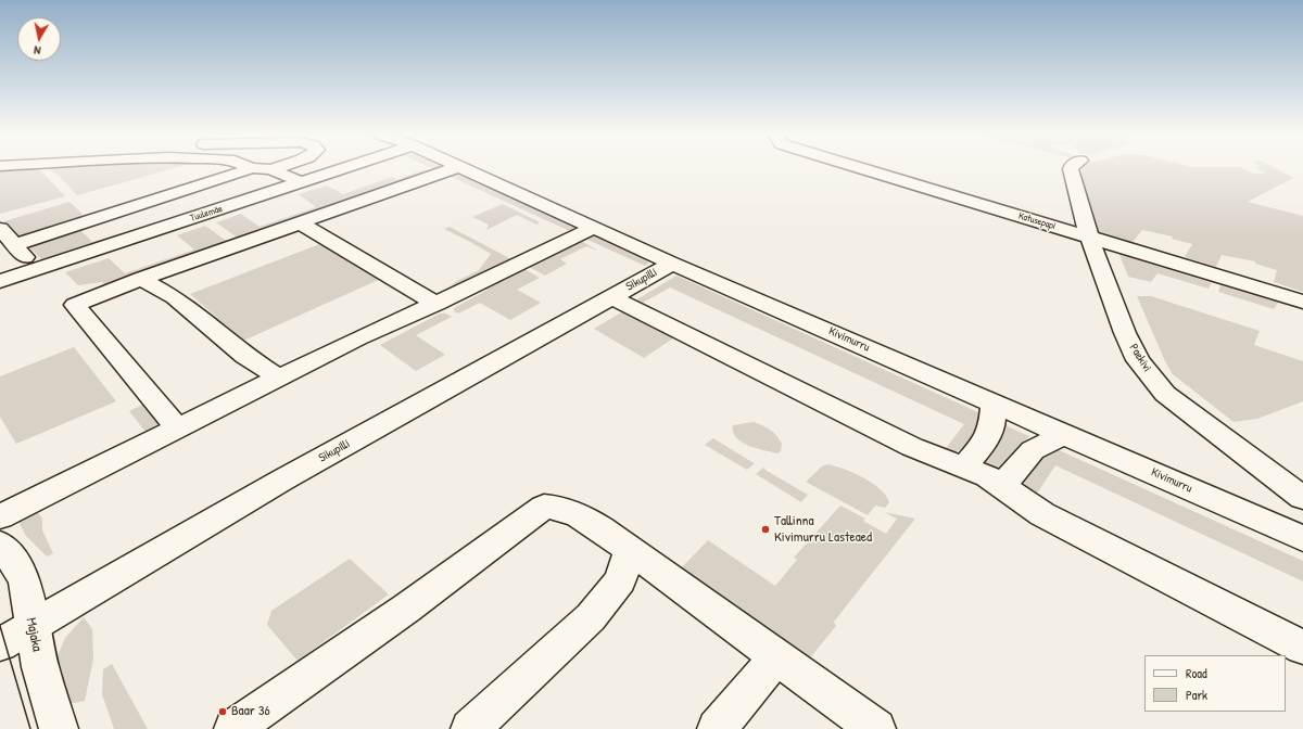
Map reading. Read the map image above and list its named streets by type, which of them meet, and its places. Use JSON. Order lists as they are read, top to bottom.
{
  "streets": {
    "street": [
      "Tuulemäe",
      "Katusepapi",
      "Sikupilli",
      "Kivimurru",
      "Paekivi",
      "Majaka"
    ]
  },
  "crossings": [
    ["Katusepapi", "Paekivi"],
    ["Sikupilli", "Kivimurru"],
    ["Sikupilli", "Majaka"]
  ],
  "places": ["Tallinna Kivimurru Lasteaed", "Baar 36"],
  "legend": ["Road", "Park"],
  "north": "bottom"
}
